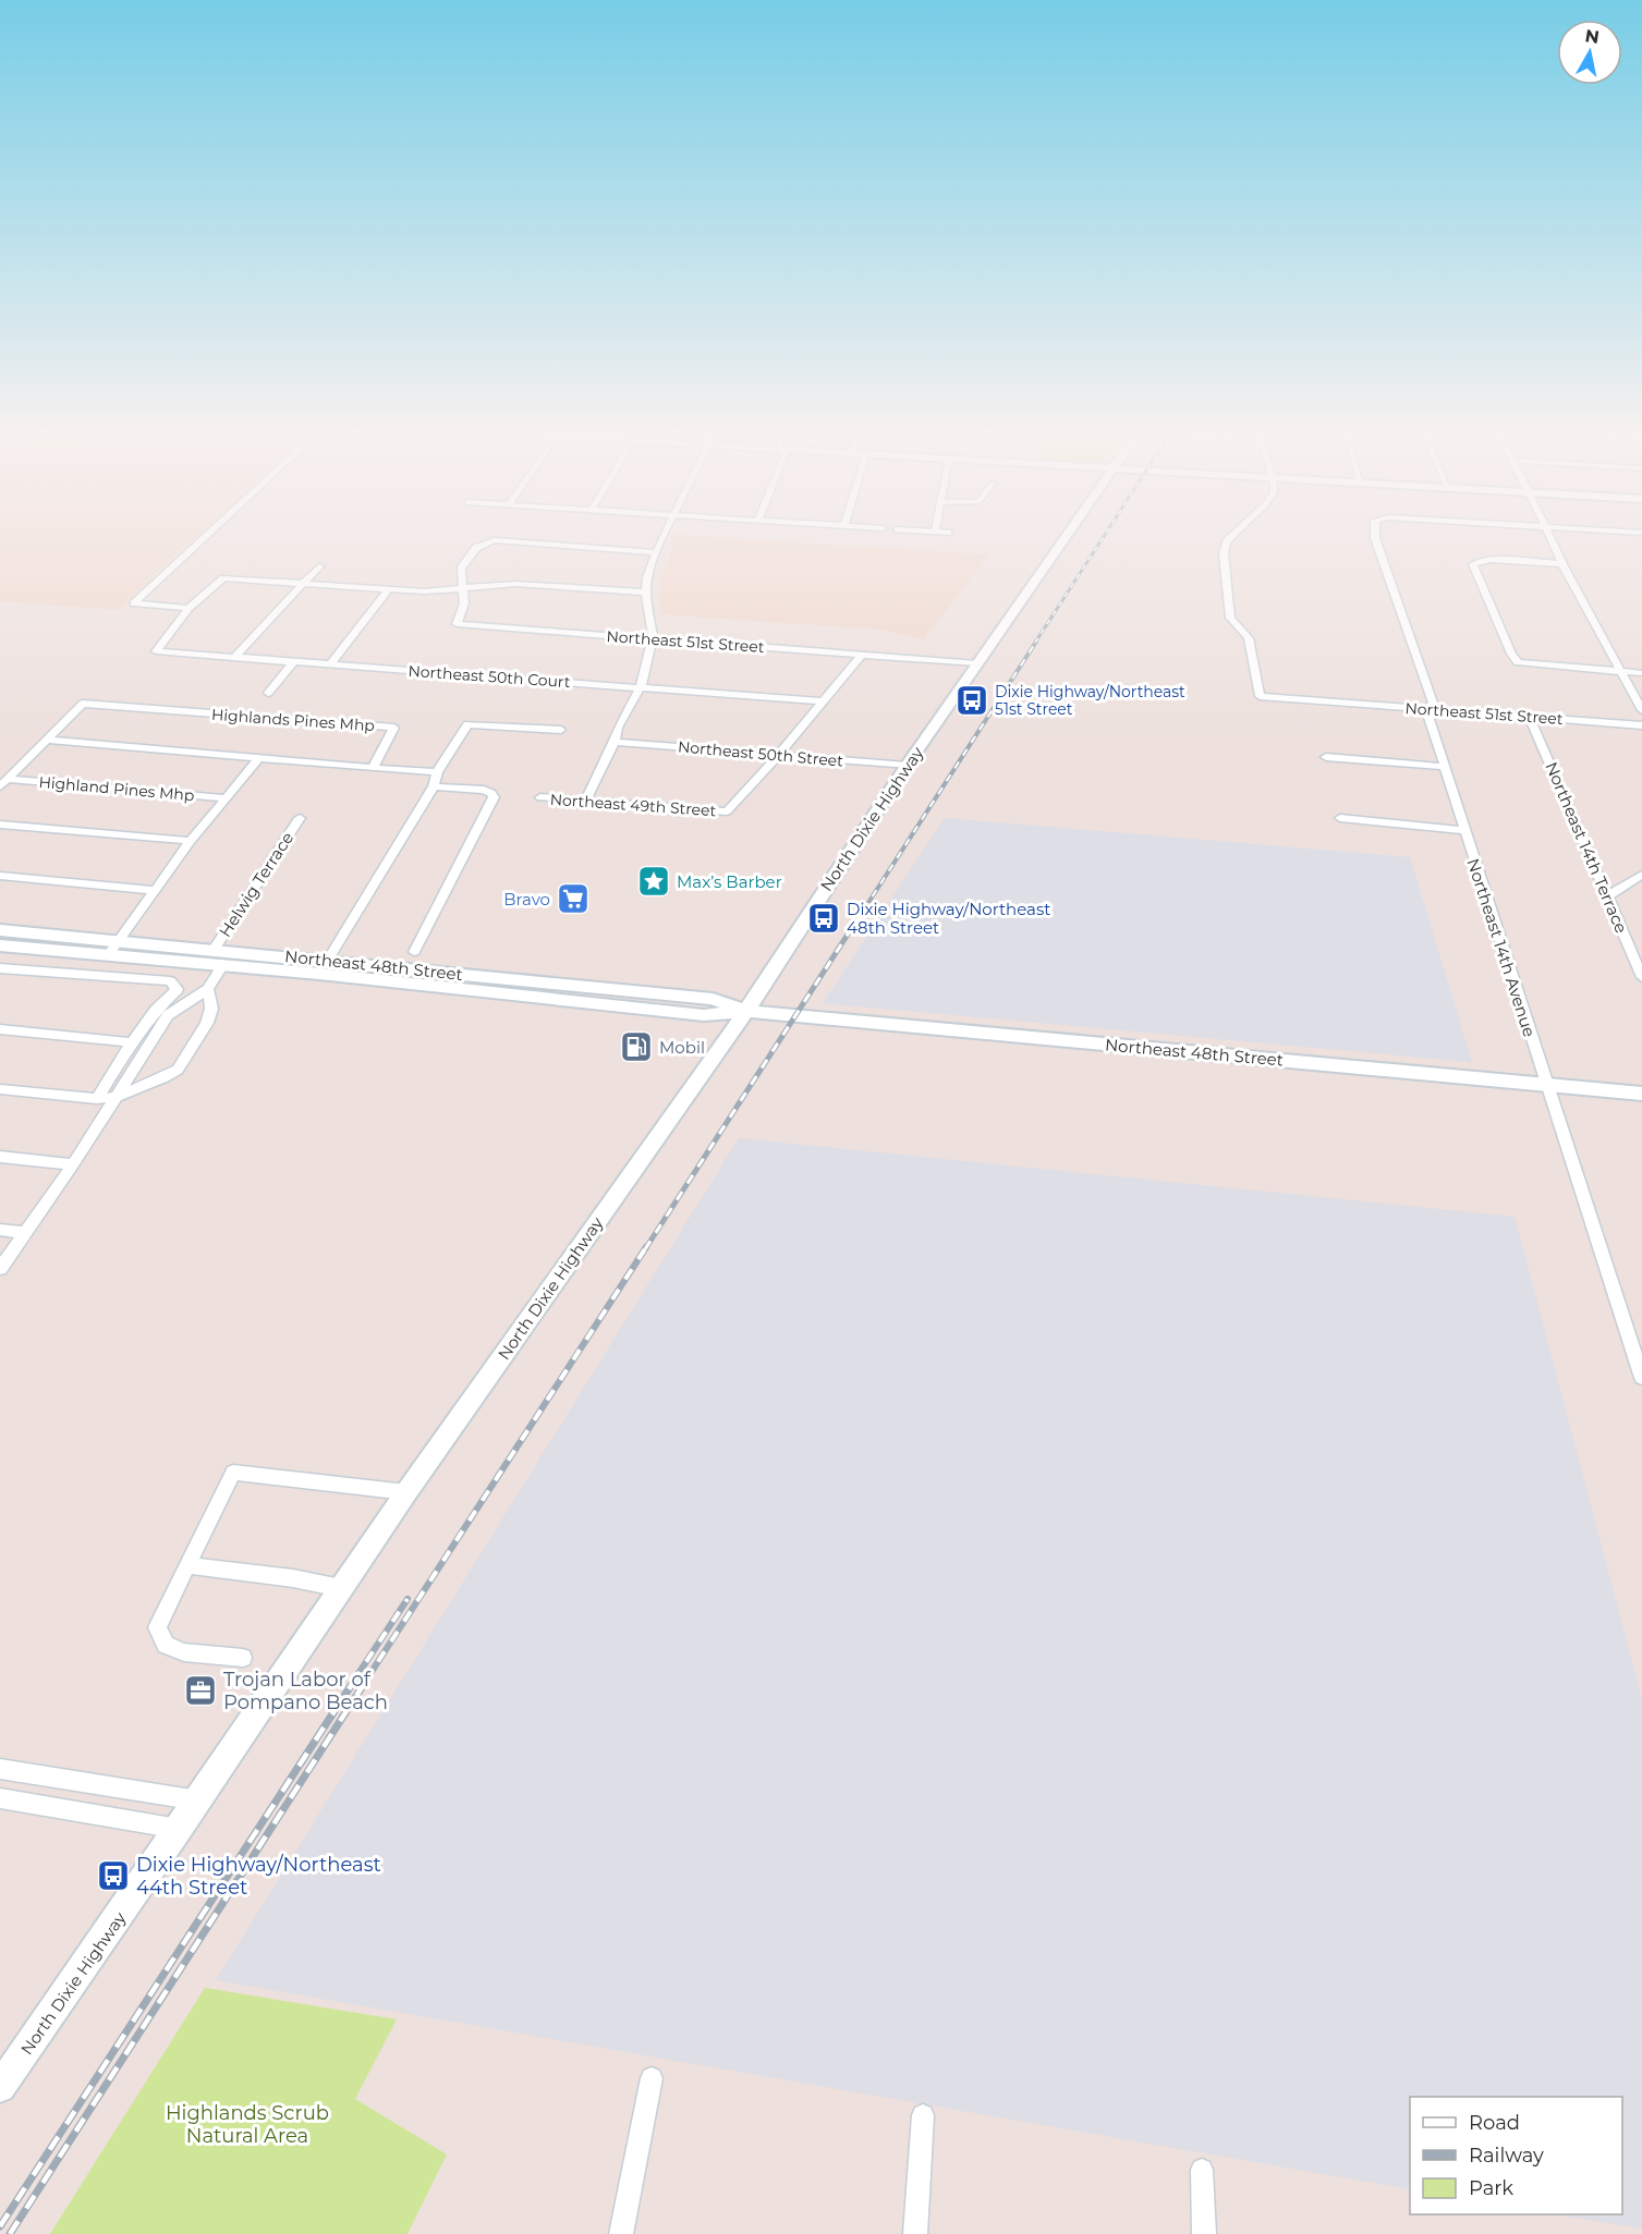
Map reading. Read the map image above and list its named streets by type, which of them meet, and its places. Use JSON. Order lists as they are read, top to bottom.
{
  "streets": {
    "main road": ["North Dixie Highway", "Northeast 48th Street"],
    "street": [
      "Northeast 51st Street",
      "Northeast 50th Court",
      "Highlands Pines Mhp",
      "Northeast 50th Street",
      "Highland Pines Mhp",
      "Northeast 49th Street",
      "Northeast 14th Terrace",
      "Helwig Terrace",
      "Northeast 14th Avenue"
    ]
  },
  "crossings": [
    ["Northeast 51st Street", "North Dixie Highway"],
    ["Northeast 51st Street", "Northeast 14th Terrace"],
    ["Northeast 51st Street", "Northeast 14th Avenue"],
    ["Northeast 50th Street", "Northeast 49th Street"],
    ["Northeast 50th Street", "North Dixie Highway"],
    ["North Dixie Highway", "Northeast 48th Street"],
    ["Helwig Terrace", "Northeast 48th Street"],
    ["Northeast 14th Avenue", "Northeast 48th Street"]
  ],
  "parks": ["Highlands Scrub Natural Area"],
  "places": {
    "bus stop": ["Dixie Highway/Northeast 51st Street", "Dixie Highway/Northeast 48th Street", "Dixie Highway/Northeast 44th Street"],
    "place": ["Max’s Barber"],
    "supermarket": ["Bravo"],
    "fuel station": ["Mobil"],
    "office": ["Trojan Labor of Pompano Beach"]
  },
  "legend": ["Road", "Railway", "Park"],
  "north": "top"
}
